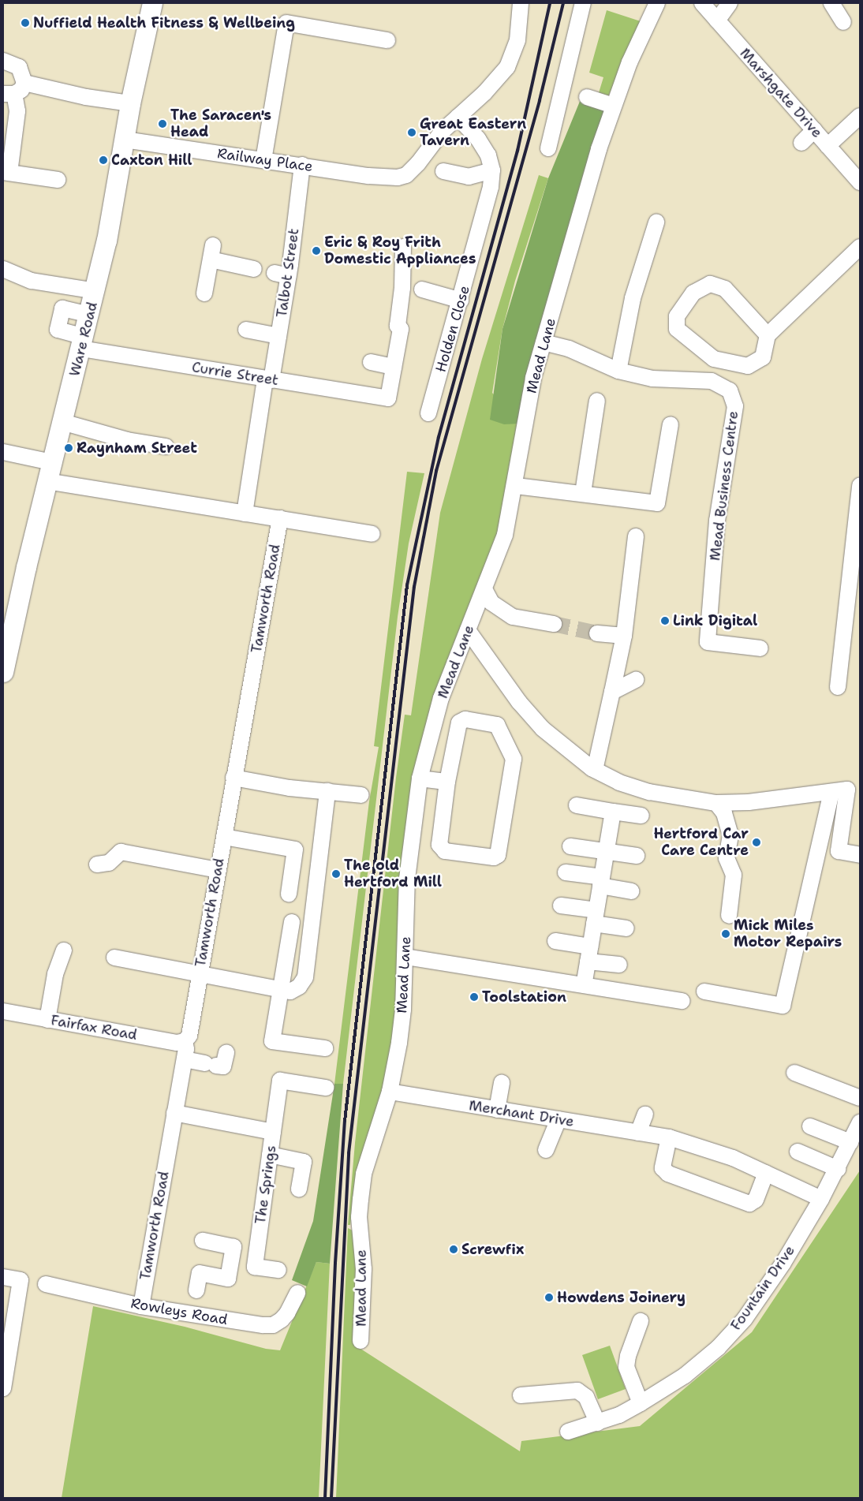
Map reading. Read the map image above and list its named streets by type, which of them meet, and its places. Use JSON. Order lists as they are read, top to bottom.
{
  "streets": {
    "main road": ["Ware Road"],
    "street": [
      "Marshgate Drive",
      "Railway Place",
      "Talbot Street",
      "Holden Close",
      "Mead Lane",
      "Currie Street",
      "Mead Business Centre",
      "Tamworth Road",
      "Fairfax Road",
      "Merchant Drive",
      "The Springs",
      "Fountain Drive",
      "Rowleys Road"
    ]
  },
  "crossings": [
    ["Railway Place", "Talbot Street"],
    ["Railway Place", "Holden Close"],
    ["Railway Place", "Ware Road"],
    ["Talbot Street", "Currie Street"],
    ["Ware Road", "Currie Street"],
    ["Mead Lane", "Mead Business Centre"],
    ["Mead Lane", "Merchant Drive"],
    ["Tamworth Road", "Fairfax Road"],
    ["Tamworth Road", "The Springs"],
    ["Tamworth Road", "Rowleys Road"]
  ],
  "places": [
    "Nuffield Health Fitness & Wellbeing",
    "The Saracen's Head",
    "Great Eastern Tavern",
    "Caxton Hill",
    "Eric & Roy Frith Domestic Appliances",
    "Raynham Street",
    "Link Digital",
    "Hertford Car Care Centre",
    "The old Hertford Mill",
    "Mick Miles Motor Repairs",
    "Toolstation",
    "Screwfix",
    "Howdens Joinery"
  ]
}
